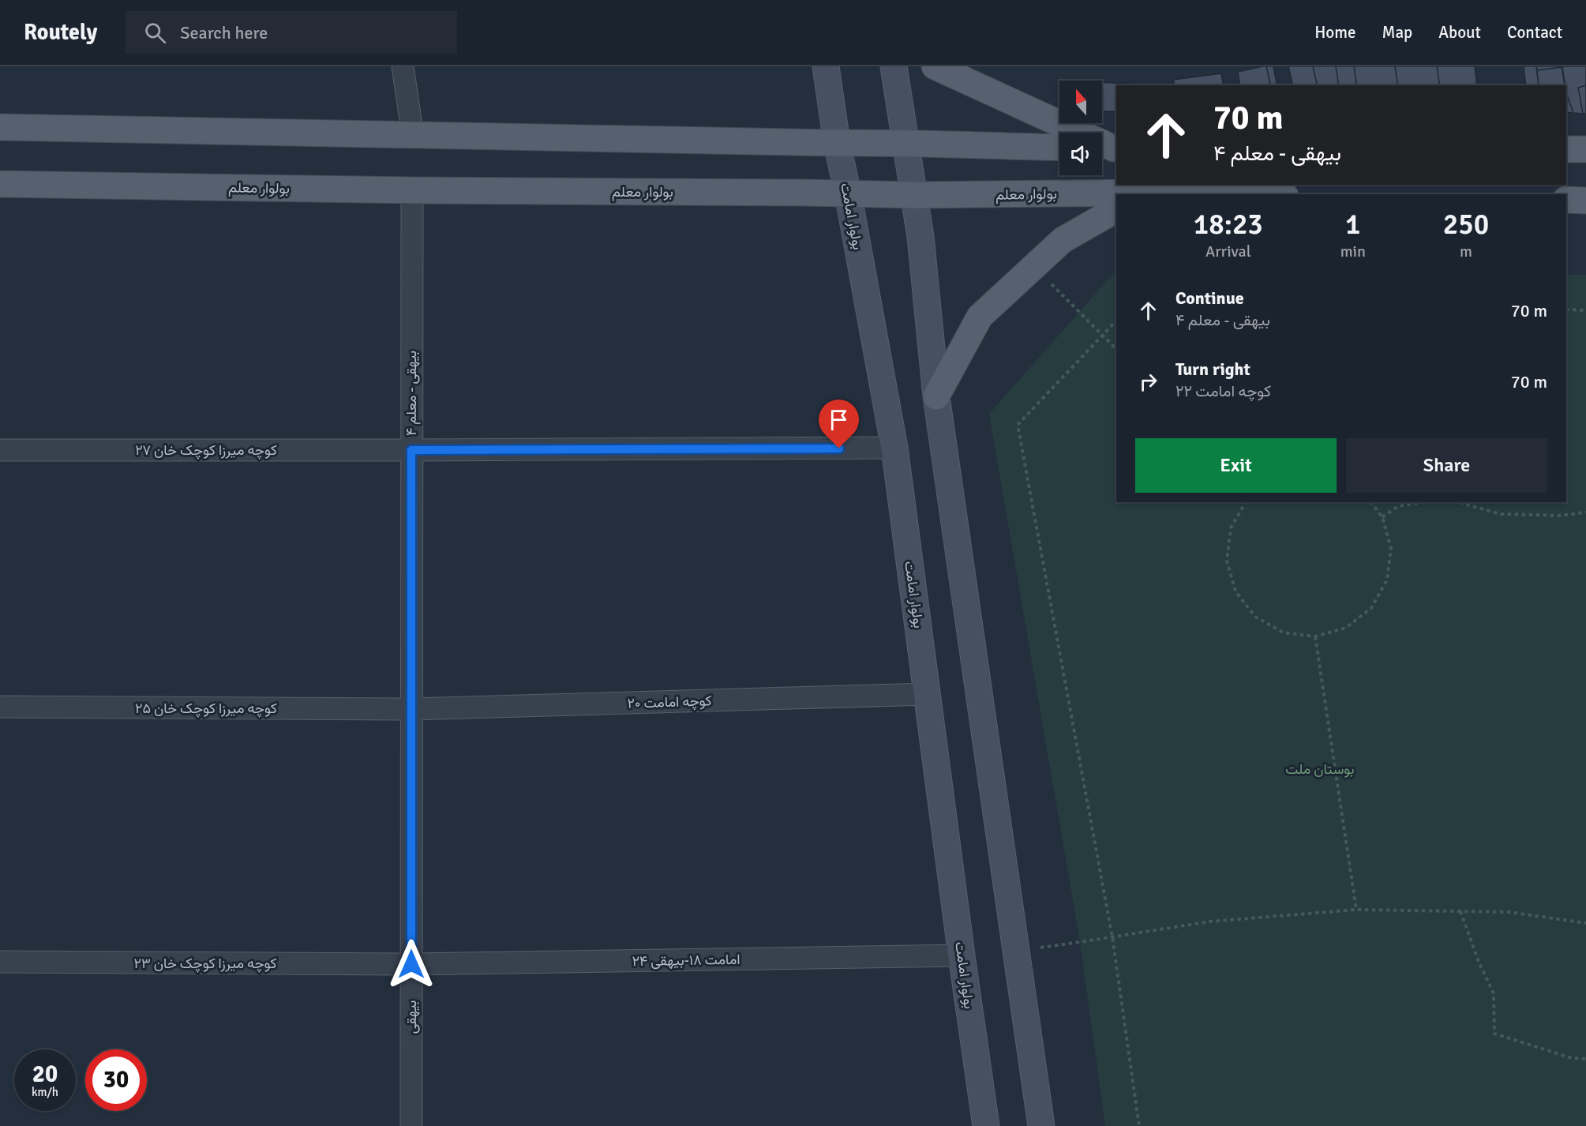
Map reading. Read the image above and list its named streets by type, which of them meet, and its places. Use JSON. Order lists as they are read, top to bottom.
{
  "streets": {
    "main road": ["بولوار معلم", "بولوار امامت"],
    "street": [
      "بیهقی - معلم ۴",
      "کوچه میرزا کوچک خان ۲۷",
      "کوچه امامت ۲۰",
      "کوچه میرزا کوچک خان ۲۵",
      "امامت ۱۸-بیهقی ۲۴",
      "کوچه میرزا کوچک خان ۲۳",
      "بیهقی"
    ]
  },
  "crossings": [
    ["بولوار معلم", "بولوار امامت"],
    ["بولوار معلم", "بیهقی - معلم ۴"],
    ["بولوار امامت", "کوچه میرزا کوچک خان ۲۷"],
    ["بولوار امامت", "کوچه امامت ۲۰"],
    ["بولوار امامت", "امامت ۱۸-بیهقی ۲۴"],
    ["بیهقی - معلم ۴", "کوچه میرزا کوچک خان ۲۷"],
    ["بیهقی - معلم ۴", "کوچه امامت ۲۰"],
    ["بیهقی - معلم ۴", "کوچه میرزا کوچک خان ۲۵"],
    ["بیهقی - معلم ۴", "بیهقی"],
    ["کوچه امامت ۲۰", "کوچه میرزا کوچک خان ۲۵"],
    ["کوچه امامت ۲۰", "بیهقی"],
    ["کوچه میرزا کوچک خان ۲۵", "بیهقی"],
    ["امامت ۱۸-بیهقی ۲۴", "کوچه میرزا کوچک خان ۲۳"],
    ["امامت ۱۸-بیهقی ۲۴", "بیهقی"],
    ["کوچه میرزا کوچک خان ۲۳", "بیهقی"]
  ],
  "parks": ["بوستان ملت"],
  "north": "top",
  "page": {
    "header": "Routely",
    "search": "Search here",
    "nav": [
      "Home",
      "Map",
      "About",
      "Contact"
    ],
    "turn": ["70 m", "بیهقی - معلم ۴"],
    "eta": [
      "18:23",
      "Arrival",
      "1",
      "min",
      "250",
      "m"
    ],
    "list": [
      {
        "name": "Continue",
        "note": "بیهقی - معلم ۴",
        "value": "70 m"
      },
      {
        "name": "Turn right",
        "note": "کوچه امامت ۲۲",
        "value": "70 m"
      }
    ],
    "buttons": ["Exit", "Share"],
    "speed": "20 km/h",
    "limit": "30"
  }
}
